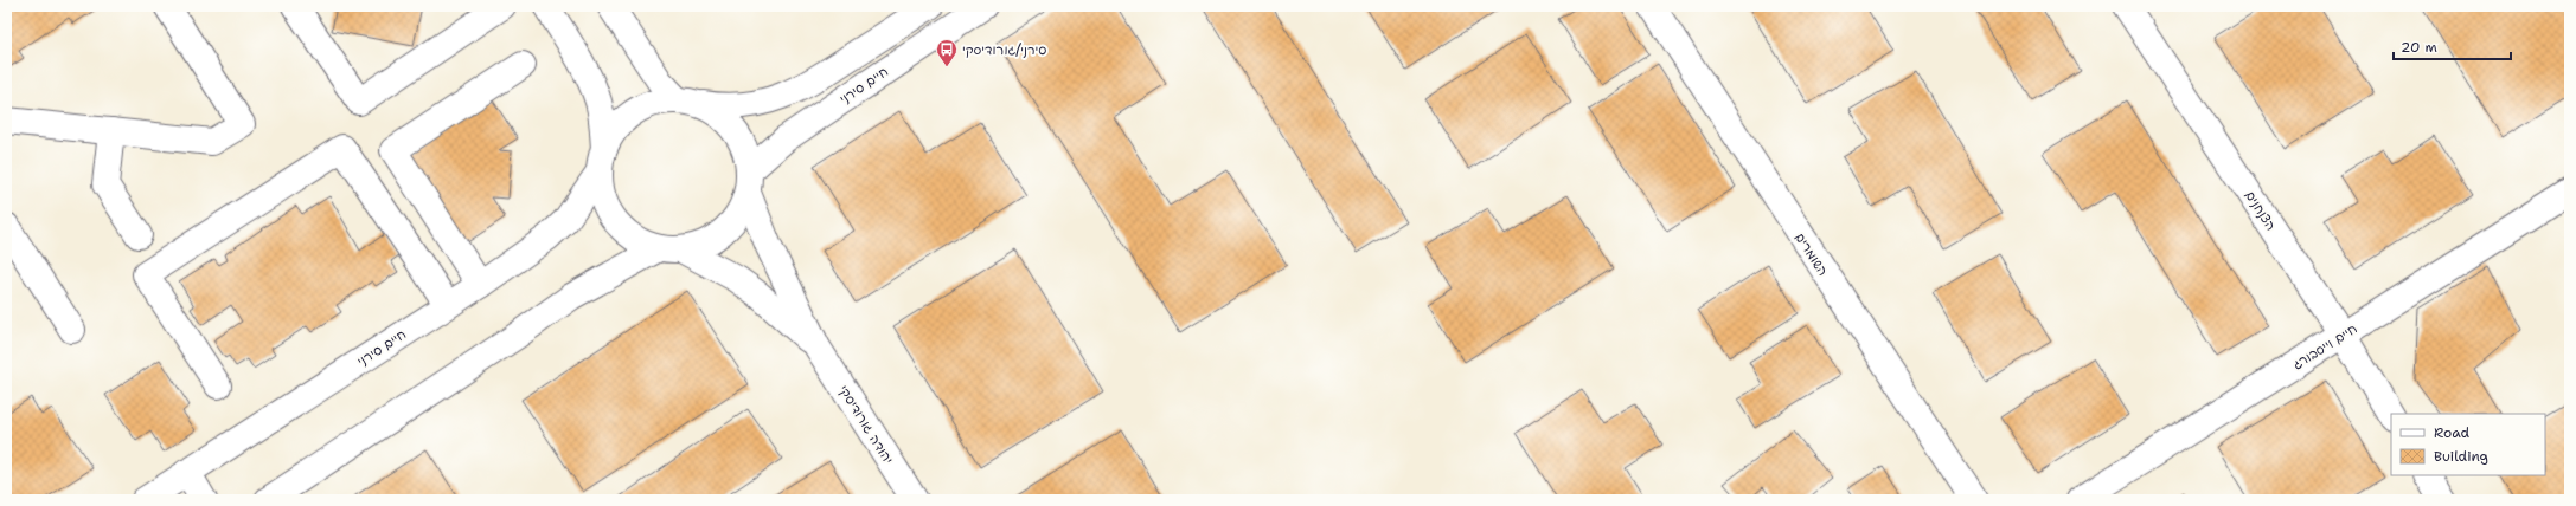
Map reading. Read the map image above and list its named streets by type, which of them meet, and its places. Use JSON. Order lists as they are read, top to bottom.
{
  "streets": {
    "street": [
      "חיים סירני",
      "הצנחנים",
      "השומרים",
      "חיים וייסבורג",
      "יהודה גורודיסקי"
    ]
  },
  "crossings": [
    ["חיים סירני", "יהודה גורודיסקי"],
    ["הצנחנים", "חיים וייסבורג"]
  ],
  "places": {
    "bus stop": ["סירני/גורודיסקי"]
  },
  "legend": ["Road", "Building"],
  "scale_bar": "20 m"
}
